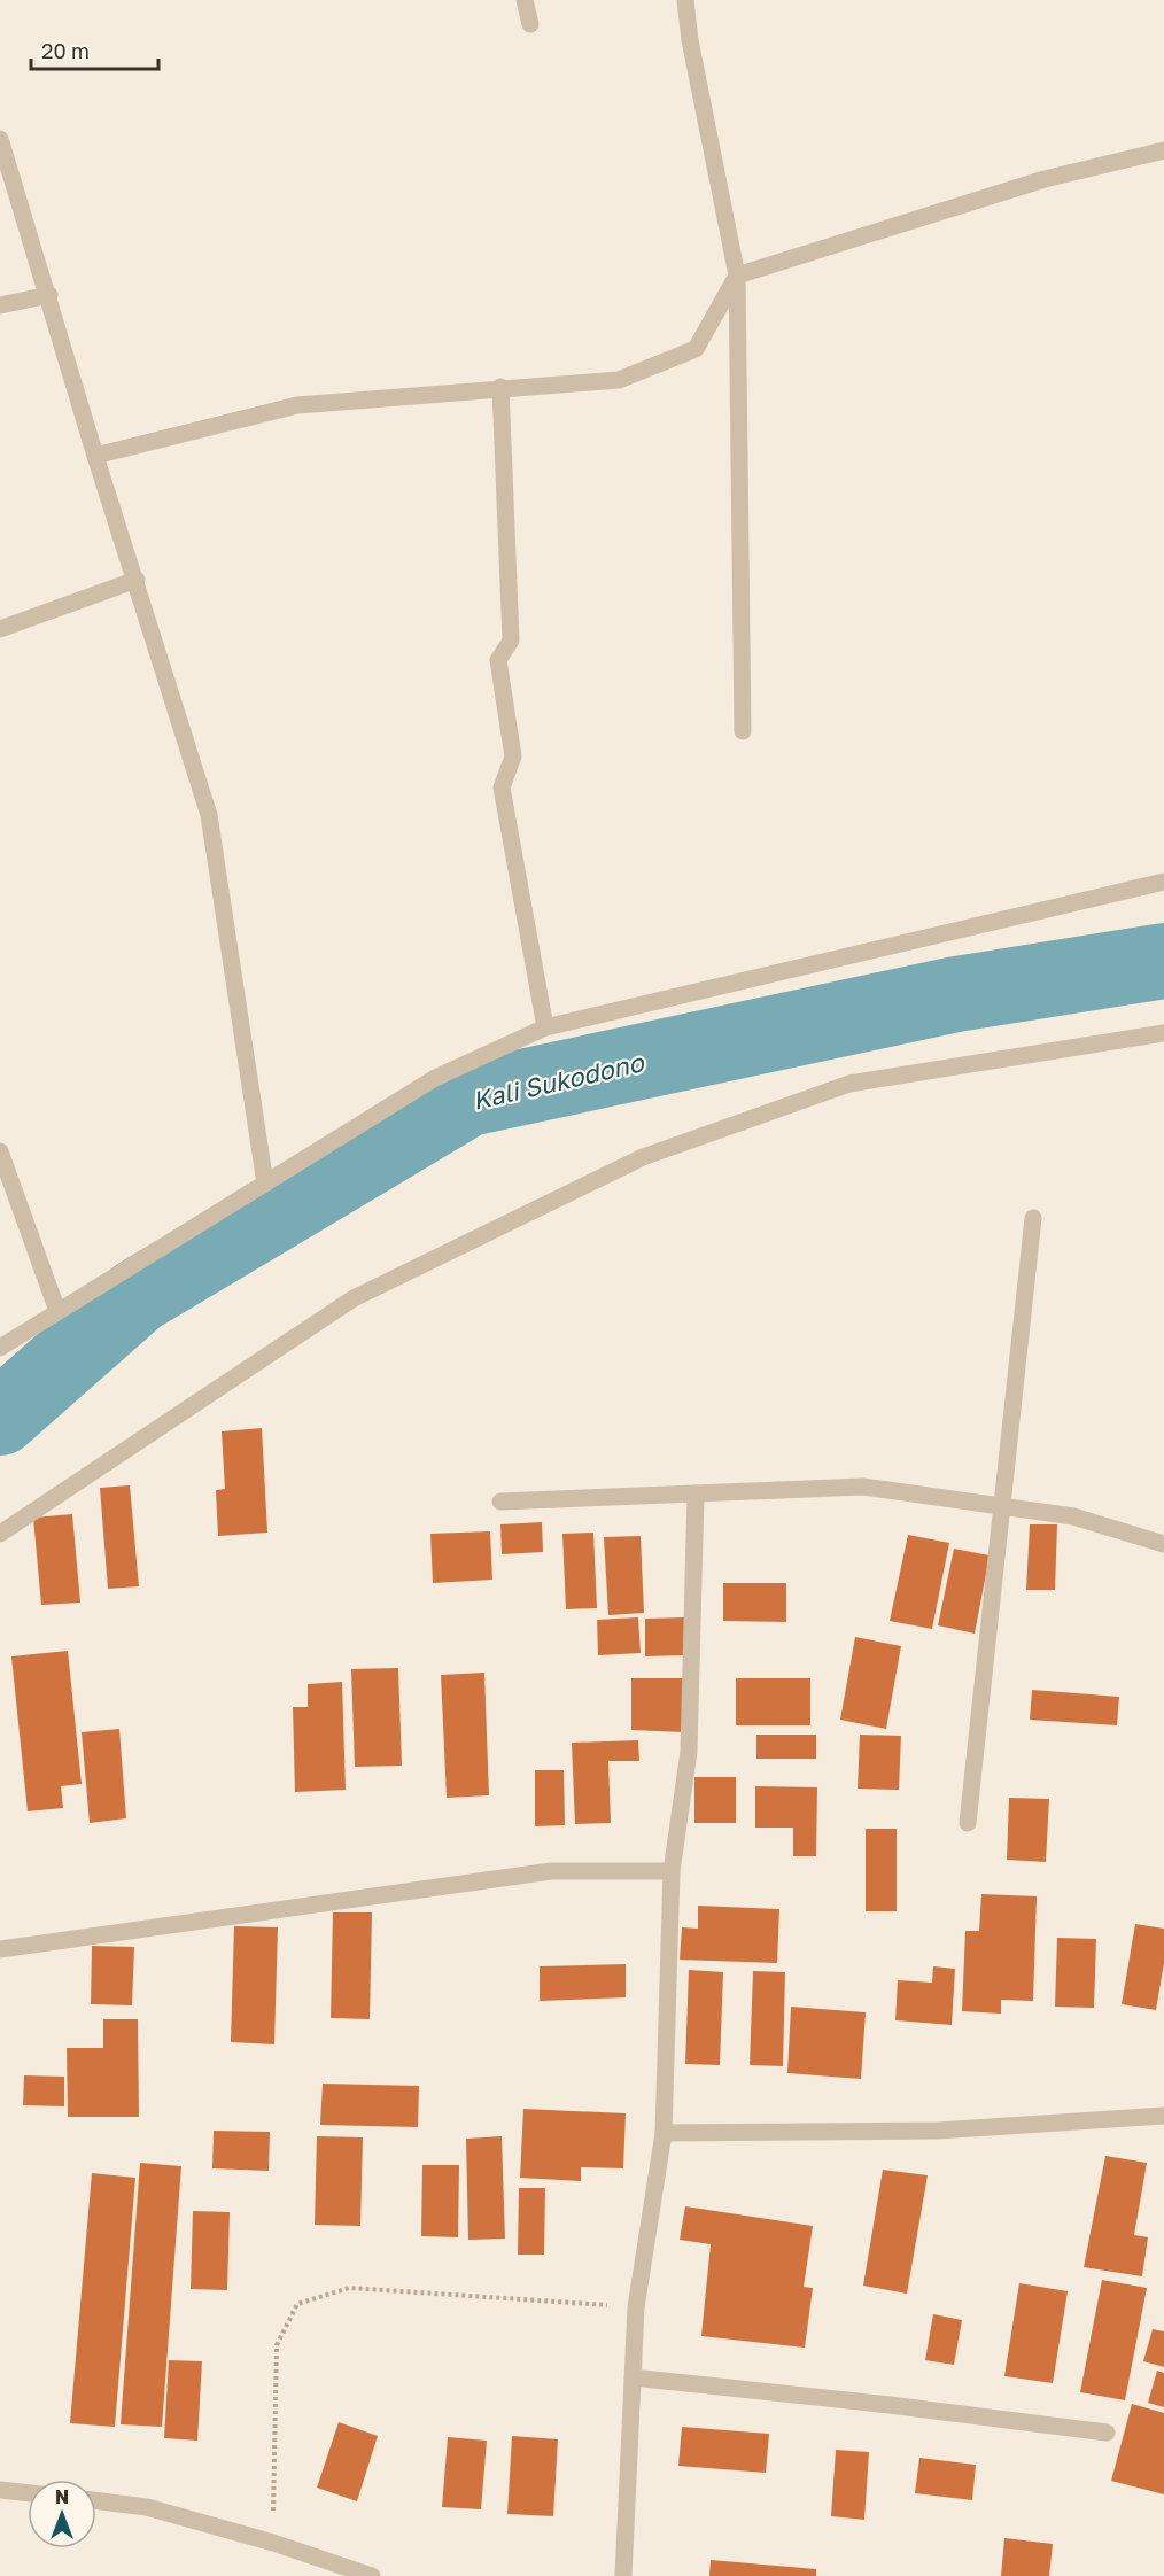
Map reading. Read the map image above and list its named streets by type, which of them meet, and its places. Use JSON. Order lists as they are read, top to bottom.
{
  "water": ["Kali Sukodono"],
  "scale_bar": "20 m",
  "north": "top"
}
